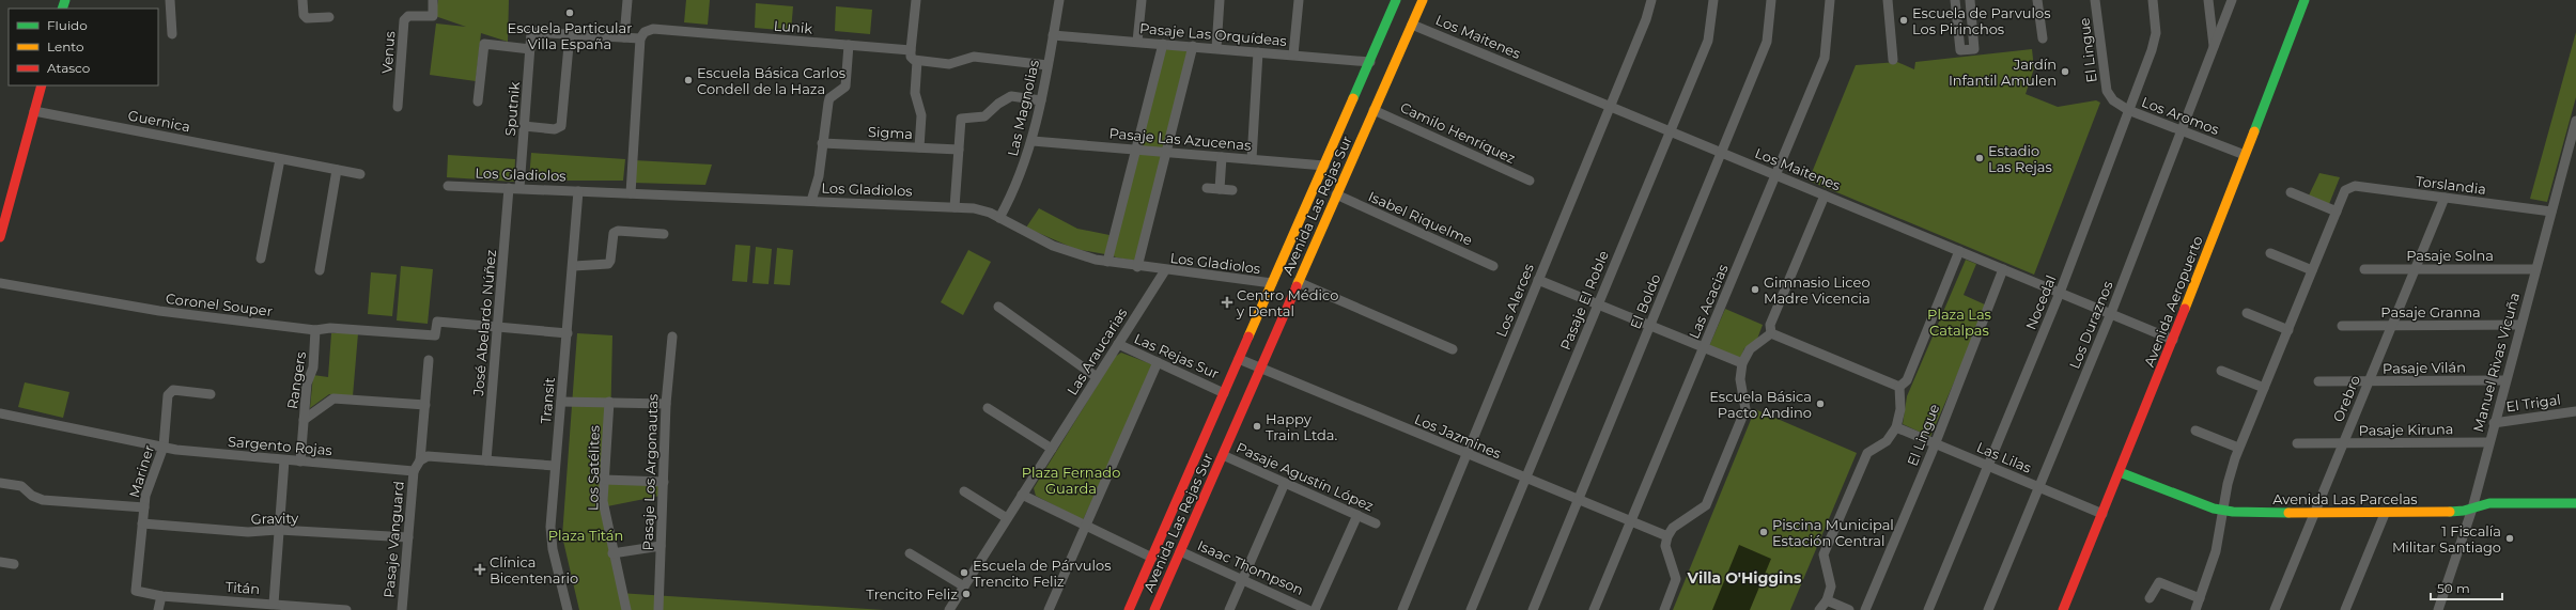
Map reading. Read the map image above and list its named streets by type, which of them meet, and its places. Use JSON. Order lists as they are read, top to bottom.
{
  "streets": {
    "main road": ["Avenida Las Rejas Sur", "Avenida Aeropuerto", "Avenida Las Parcelas"],
    "street": [
      "Lunik",
      "Pasaje Las Orquídeas",
      "Los Maitenes",
      "El Lingue",
      "Venus",
      "Las Magnolias",
      "Sputnik",
      "Los Aromos",
      "Guernica",
      "Sigma",
      "Camilo Henríquez",
      "Pasaje Las Azucenas",
      "Los Gladiolos",
      "Torslandia",
      "Isabel Riquelme",
      "Pasaje Solna",
      "Los Alerces",
      "Pasaje El Roble",
      "El Boldo",
      "Las Acacias",
      "Nocedal",
      "Coronel Souper",
      "Pasaje Granna",
      "José Abelardo Núñez",
      "Los Duraznos",
      "Las Araucarias",
      "Las Rejas Sur",
      "Manuel Rivas Vicuña",
      "Pasaje Vilán",
      "Rangers",
      "Orebro",
      "Transit",
      "El Trigal",
      "Pasaje Kiruna",
      "Los Jazmines",
      "Sargento Rojas",
      "Las Lilas",
      "Los Satélites",
      "Mariner",
      "Pasaje Los Argonautas",
      "Pasaje Agustín López",
      "Gravity",
      "Pasaje Vanguard",
      "Isaac Thompson",
      "Titán"
    ]
  },
  "crossings": [
    ["Pasaje Las Orquídeas", "Las Magnolias"],
    ["Pasaje Las Orquídeas", "Avenida Las Rejas Sur"],
    ["Los Maitenes", "El Lingue"],
    ["Los Maitenes", "Avenida Las Rejas Sur"],
    ["Los Maitenes", "Los Alerces"],
    ["Los Maitenes", "Pasaje El Roble"],
    ["Los Maitenes", "El Boldo"],
    ["Los Maitenes", "Las Acacias"],
    ["Los Maitenes", "Avenida Aeropuerto"],
    ["Los Maitenes", "Nocedal"],
    ["Los Maitenes", "Los Duraznos"],
    ["El Lingue", "Los Aromos"],
    ["El Lingue", "Las Lilas"],
    ["Las Magnolias", "Pasaje Las Azucenas"],
    ["Las Magnolias", "Los Gladiolos"],
    ["Sputnik", "Los Gladiolos"],
    ["Sputnik", "José Abelardo Núñez"],
    ["Los Aromos", "Avenida Aeropuerto"],
    ["Los Aromos", "Nocedal"],
    ["Los Aromos", "Los Duraznos"],
    ["Camilo Henríquez", "Avenida Las Rejas Sur"],
    ["Pasaje Las Azucenas", "Avenida Las Rejas Sur"],
    ["Los Gladiolos", "Avenida Las Rejas Sur"],
    ["Los Gladiolos", "José Abelardo Núñez"],
    ["Los Gladiolos", "Las Araucarias"],
    ["Los Gladiolos", "Transit"],
    ["Torslandia", "Manuel Rivas Vicuña"],
    ["Torslandia", "Orebro"],
    ["Avenida Las Rejas Sur", "Isabel Riquelme"],
    ["Avenida Las Rejas Sur", "Las Rejas Sur"],
    ["Avenida Las Rejas Sur", "Los Jazmines"],
    ["Avenida Las Rejas Sur", "Pasaje Agustín López"],
    ["Avenida Las Rejas Sur", "Isaac Thompson"],
    ["Pasaje Solna", "Manuel Rivas Vicuña"],
    ["Pasaje Solna", "Orebro"],
    ["Los Alerces", "Los Jazmines"],
    ["Pasaje El Roble", "Los Jazmines"],
    ["El Boldo", "Los Jazmines"],
    ["Las Acacias", "Los Jazmines"],
    ["Avenida Aeropuerto", "Las Lilas"],
    ["Avenida Aeropuerto", "Avenida Las Parcelas"],
    ["Nocedal", "Las Lilas"],
    ["Coronel Souper", "José Abelardo Núñez"],
    ["Coronel Souper", "Rangers"],
    ["Pasaje Granna", "Manuel Rivas Vicuña"],
    ["Pasaje Granna", "Orebro"],
    ["Los Duraznos", "Las Lilas"],
    ["Las Araucarias", "Las Rejas Sur"],
    ["Manuel Rivas Vicuña", "Pasaje Vilán"],
    ["Manuel Rivas Vicuña", "El Trigal"],
    ["Manuel Rivas Vicuña", "Pasaje Kiruna"],
    ["Manuel Rivas Vicuña", "Avenida Las Parcelas"],
    ["Pasaje Vilán", "Orebro"],
    ["Rangers", "Sargento Rojas"],
    ["Orebro", "Pasaje Kiruna"],
    ["Orebro", "Avenida Las Parcelas"],
    ["Sargento Rojas", "Mariner"],
    ["Sargento Rojas", "Pasaje Vanguard"],
    ["Mariner", "Gravity"],
    ["Mariner", "Titán"],
    ["Pasaje Agustín López", "Isaac Thompson"],
    ["Gravity", "Pasaje Vanguard"]
  ],
  "districts": ["Villa O'Higgins"],
  "parks": ["Plaza Las Catalpas", "Plaza Fernado Guarda", "Plaza Titán"],
  "places": {
    "other": [
      "Escuela Particular Villa España",
      "Escuela de Parvulos Los Pirinchos",
      "Jardín Infantil Amulen",
      "Escuela Básica Carlos Condell de la Haza",
      "Estadio Las Rejas",
      "Gimnasio Liceo Madre Vicencia",
      "Escuela Básica Pacto Andino",
      "Happy Train Ltda.",
      "Piscina Municipal Estación Central",
      "1 Fiscalía Militar Santiago",
      "Escuela de Párvulos Trencito Feliz",
      "Trencito Feliz"
    ],
    "health": ["Centro Médico y Dental", "Clínica Bicentenario"]
  },
  "legend": ["Fluido", "Lento", "Atasco"],
  "scale_bar": "50 m"
}
